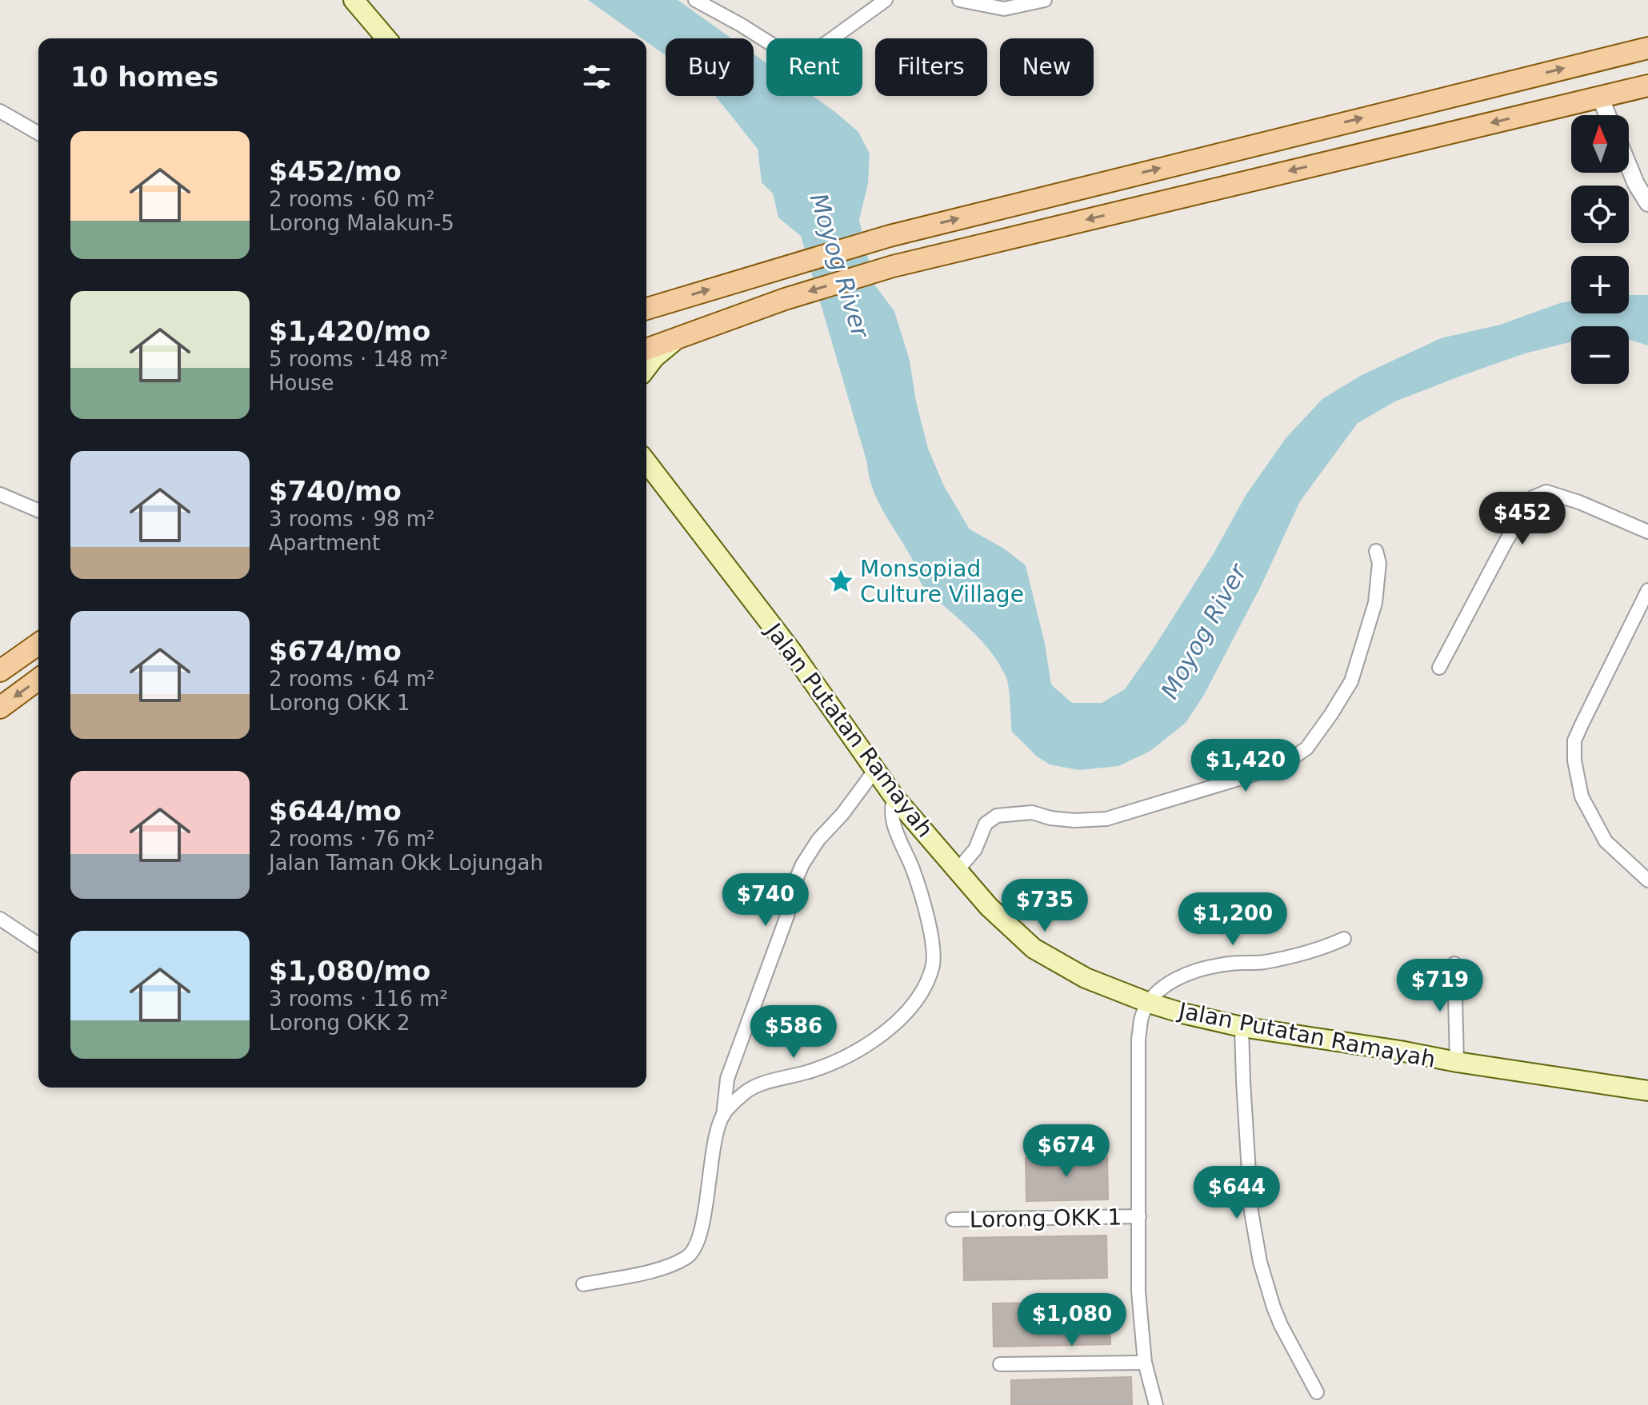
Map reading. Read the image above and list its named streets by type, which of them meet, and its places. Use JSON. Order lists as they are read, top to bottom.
{
  "streets": {
    "main road": ["Jalan Putatan Ramayah"],
    "street": ["Lorong OKK 1"]
  },
  "water": ["Moyog River"],
  "places": {
    "place": ["Monsopiad Culture Village"]
  },
  "north": "top",
  "page": {
    "chip": [
      "Buy",
      "Rent",
      "Filters",
      "New"
    ],
    "heading": "10 homes",
    "map_buttons": ["+", "−"],
    "list": [
      {
        "name": "$452/mo",
        "note": "2 rooms · 60 m² · Lorong Malakun-5"
      },
      {
        "name": "$1,420/mo",
        "note": "5 rooms · 148 m² · House"
      },
      {
        "name": "$740/mo",
        "note": "3 rooms · 98 m² · Apartment"
      },
      {
        "name": "$674/mo",
        "note": "2 rooms · 64 m² · Lorong OKK 1"
      },
      {
        "name": "$644/mo",
        "note": "2 rooms · 76 m² · Jalan Taman Okk Lojungah"
      },
      {
        "name": "$1,080/mo",
        "note": "3 rooms · 116 m² · Lorong OKK 2"
      }
    ],
    "price": [
      "$452",
      "$1,420",
      "$740",
      "$735",
      "$1,200",
      "$719",
      "$586",
      "$674",
      "$644",
      "$1,080"
    ]
  }
}
